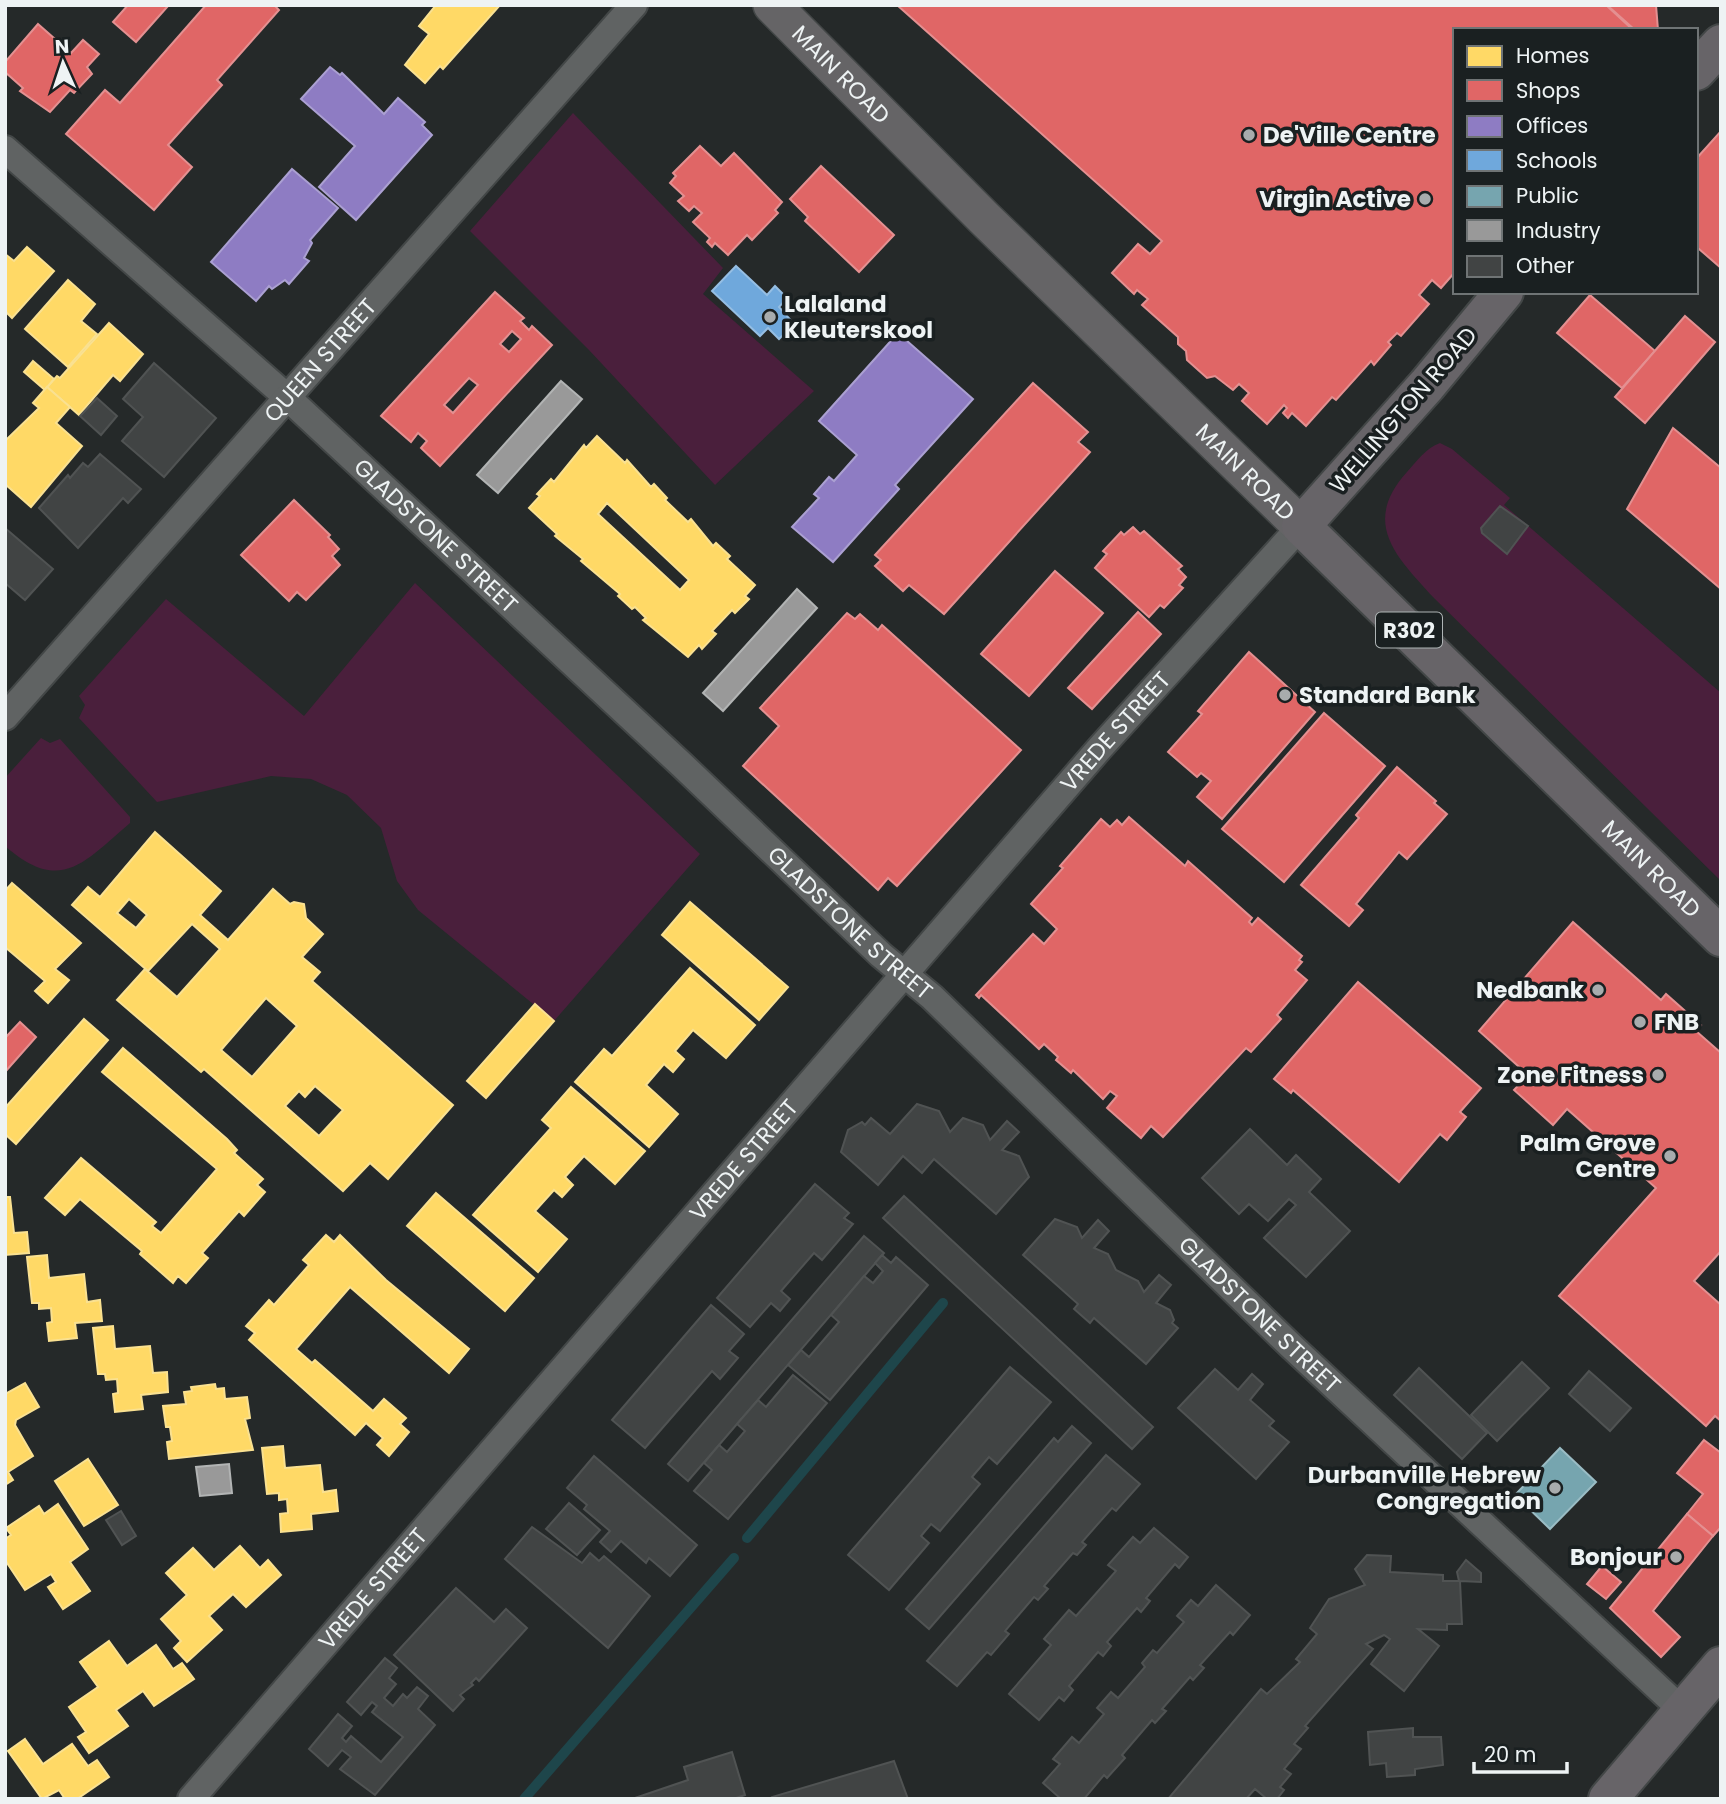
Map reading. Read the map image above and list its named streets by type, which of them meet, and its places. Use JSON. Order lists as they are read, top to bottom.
{
  "streets": {
    "main road": ["MAIN ROAD", "WELLINGTON ROAD", "R302"],
    "street": ["QUEEN STREET", "GLADSTONE STREET", "VREDE STREET"]
  },
  "crossings": [
    ["MAIN ROAD", "WELLINGTON ROAD"],
    ["MAIN ROAD", "VREDE STREET"],
    ["QUEEN STREET", "GLADSTONE STREET"],
    ["WELLINGTON ROAD", "VREDE STREET"],
    ["GLADSTONE STREET", "VREDE STREET"]
  ],
  "places": [
    "De'Ville Centre",
    "Virgin Active",
    "Lalaland Kleuterskool",
    "Standard Bank",
    "Nedbank",
    "FNB",
    "Zone Fitness",
    "Palm Grove Centre",
    "Durbanville Hebrew Congregation",
    "Bonjour"
  ],
  "legend": [
    "Homes",
    "Shops",
    "Offices",
    "Schools",
    "Public",
    "Industry",
    "Other"
  ],
  "scale_bar": "20 m",
  "north": "top"
}
